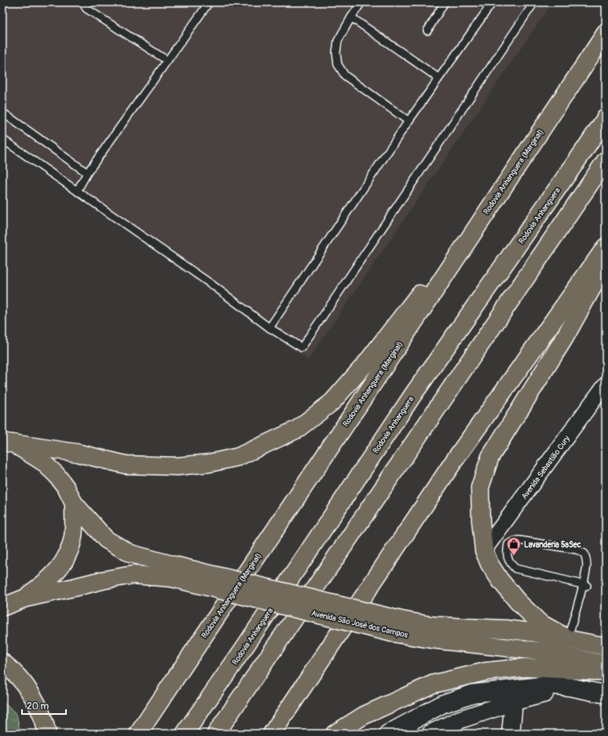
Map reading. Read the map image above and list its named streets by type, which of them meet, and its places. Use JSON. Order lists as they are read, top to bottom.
{
  "streets": {
    "main road": ["Rodovia Anhanguera (Marginal)", "Rodovia Anhanguera", "Avenida São José dos Campos"],
    "street": ["Avenida Sebastião Cury"]
  },
  "places": {
    "shop": ["Lavanderia 5aSec"]
  },
  "scale_bar": "20 m"
}
